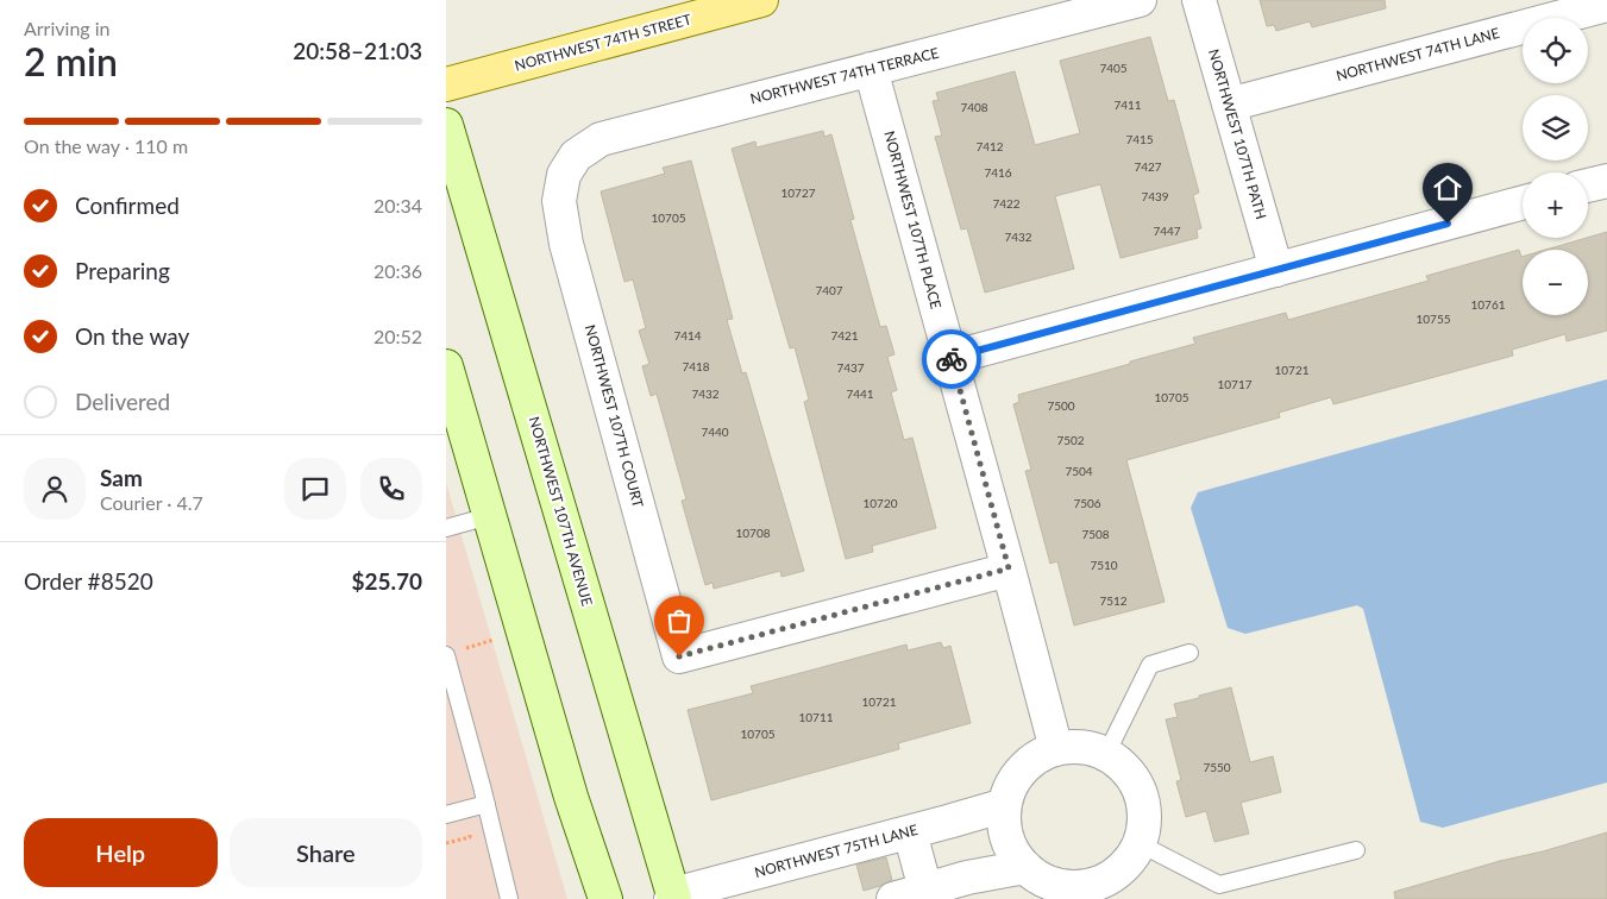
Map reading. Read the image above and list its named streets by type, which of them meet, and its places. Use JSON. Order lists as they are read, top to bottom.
{
  "streets": {
    "main road": ["NORTHWEST 74TH STREET", "NORTHWEST 107TH AVENUE"],
    "street": [
      "NORTHWEST 74TH LANE",
      "NORTHWEST 74TH TERRACE",
      "NORTHWEST 107TH PATH",
      "NORTHWEST 107TH PLACE",
      "NORTHWEST 107TH COURT",
      "NORTHWEST 75TH LANE"
    ]
  },
  "crossings": [
    ["NORTHWEST 74TH LANE", "NORTHWEST 107TH PATH"],
    ["NORTHWEST 74TH TERRACE", "NORTHWEST 107TH PLACE"],
    ["NORTHWEST 74TH TERRACE", "NORTHWEST 107TH COURT"],
    ["NORTHWEST 107TH PLACE", "NORTHWEST 107TH COURT"],
    ["NORTHWEST 107TH PLACE", "NORTHWEST 75TH LANE"],
    ["NORTHWEST 107TH AVENUE", "NORTHWEST 75TH LANE"]
  ],
  "house_numbers": [
    "7405",
    "7411",
    "7408",
    "7415",
    "7412",
    "7427",
    "7416",
    "10727",
    "7439",
    "7422",
    "10705",
    "7447",
    "7432",
    "7407",
    "10761",
    "10755",
    "7414",
    "7421",
    "7418",
    "7437",
    "10721",
    "10717",
    "7432",
    "7441",
    "10705",
    "7500",
    "7440",
    "7502",
    "7504",
    "10720",
    "7506",
    "10708",
    "7508",
    "7510",
    "7512",
    "10721",
    "10711",
    "10705",
    "7550"
  ],
  "page": {
    "heading": ["2 min", "Arriving in", "20:58–21:03"],
    "panel": [
      "Sam",
      "Courier · 4.7",
      "Order #8520",
      "$25.70"
    ],
    "map_buttons": ["+", "−"],
    "bar": "On the way · 110 m",
    "list": [
      ["Confirmed", "20:34"],
      ["Preparing", "20:36"],
      ["On the way", "20:52"],
      "Delivered"
    ],
    "buttons": ["Help", "Share"]
  }
}
